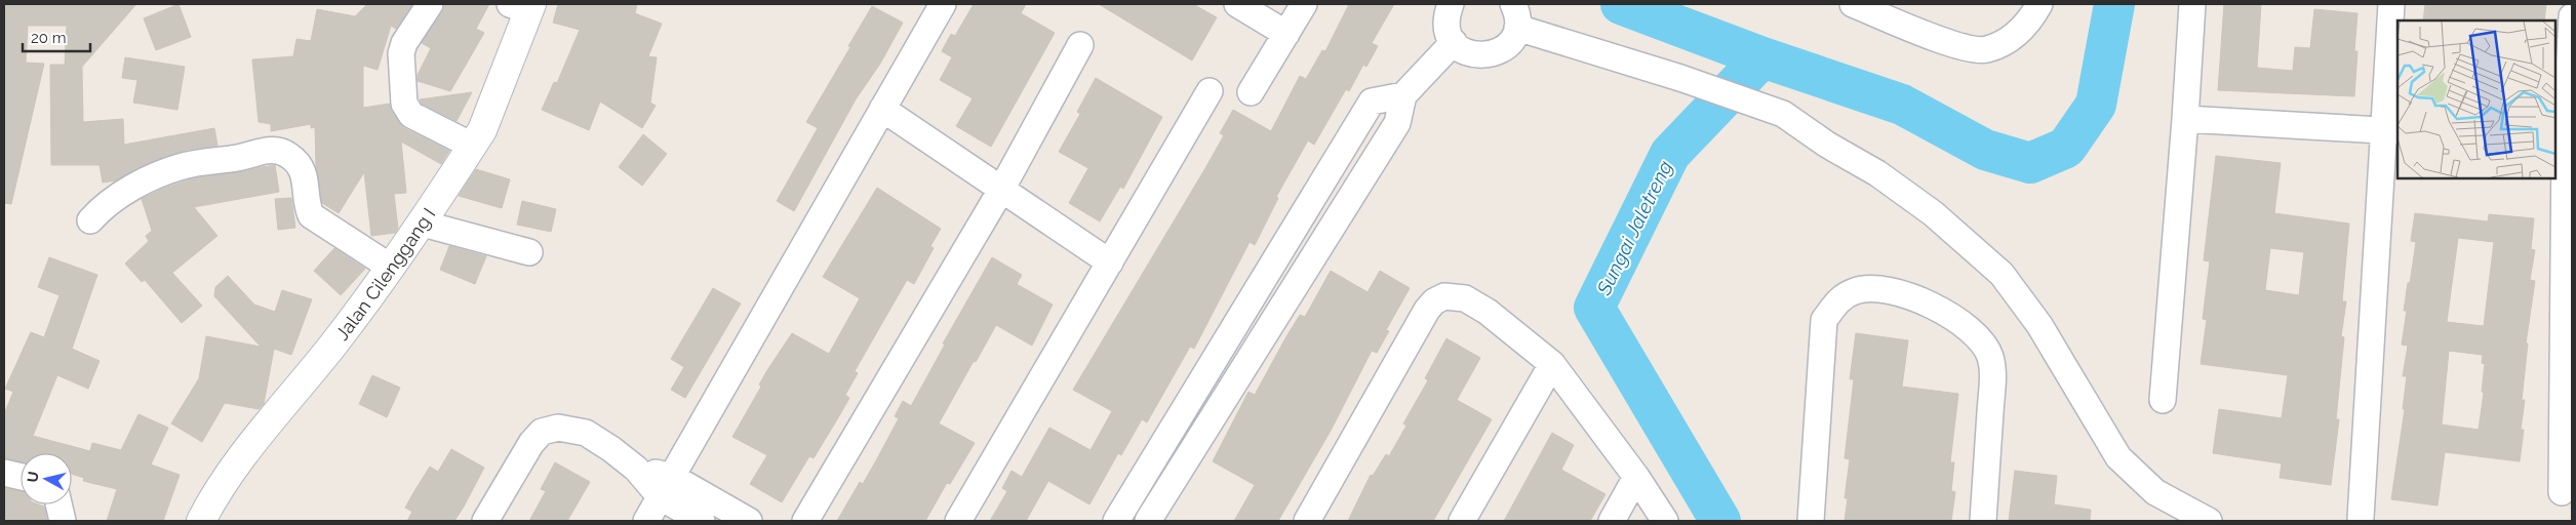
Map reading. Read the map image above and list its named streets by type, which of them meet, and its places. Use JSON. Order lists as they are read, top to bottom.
{
  "streets": {
    "street": ["Jalan Cilenggang I"]
  },
  "water": ["Sungai Jaletreng"],
  "scale_bar": "20 m",
  "north": "left"
}
